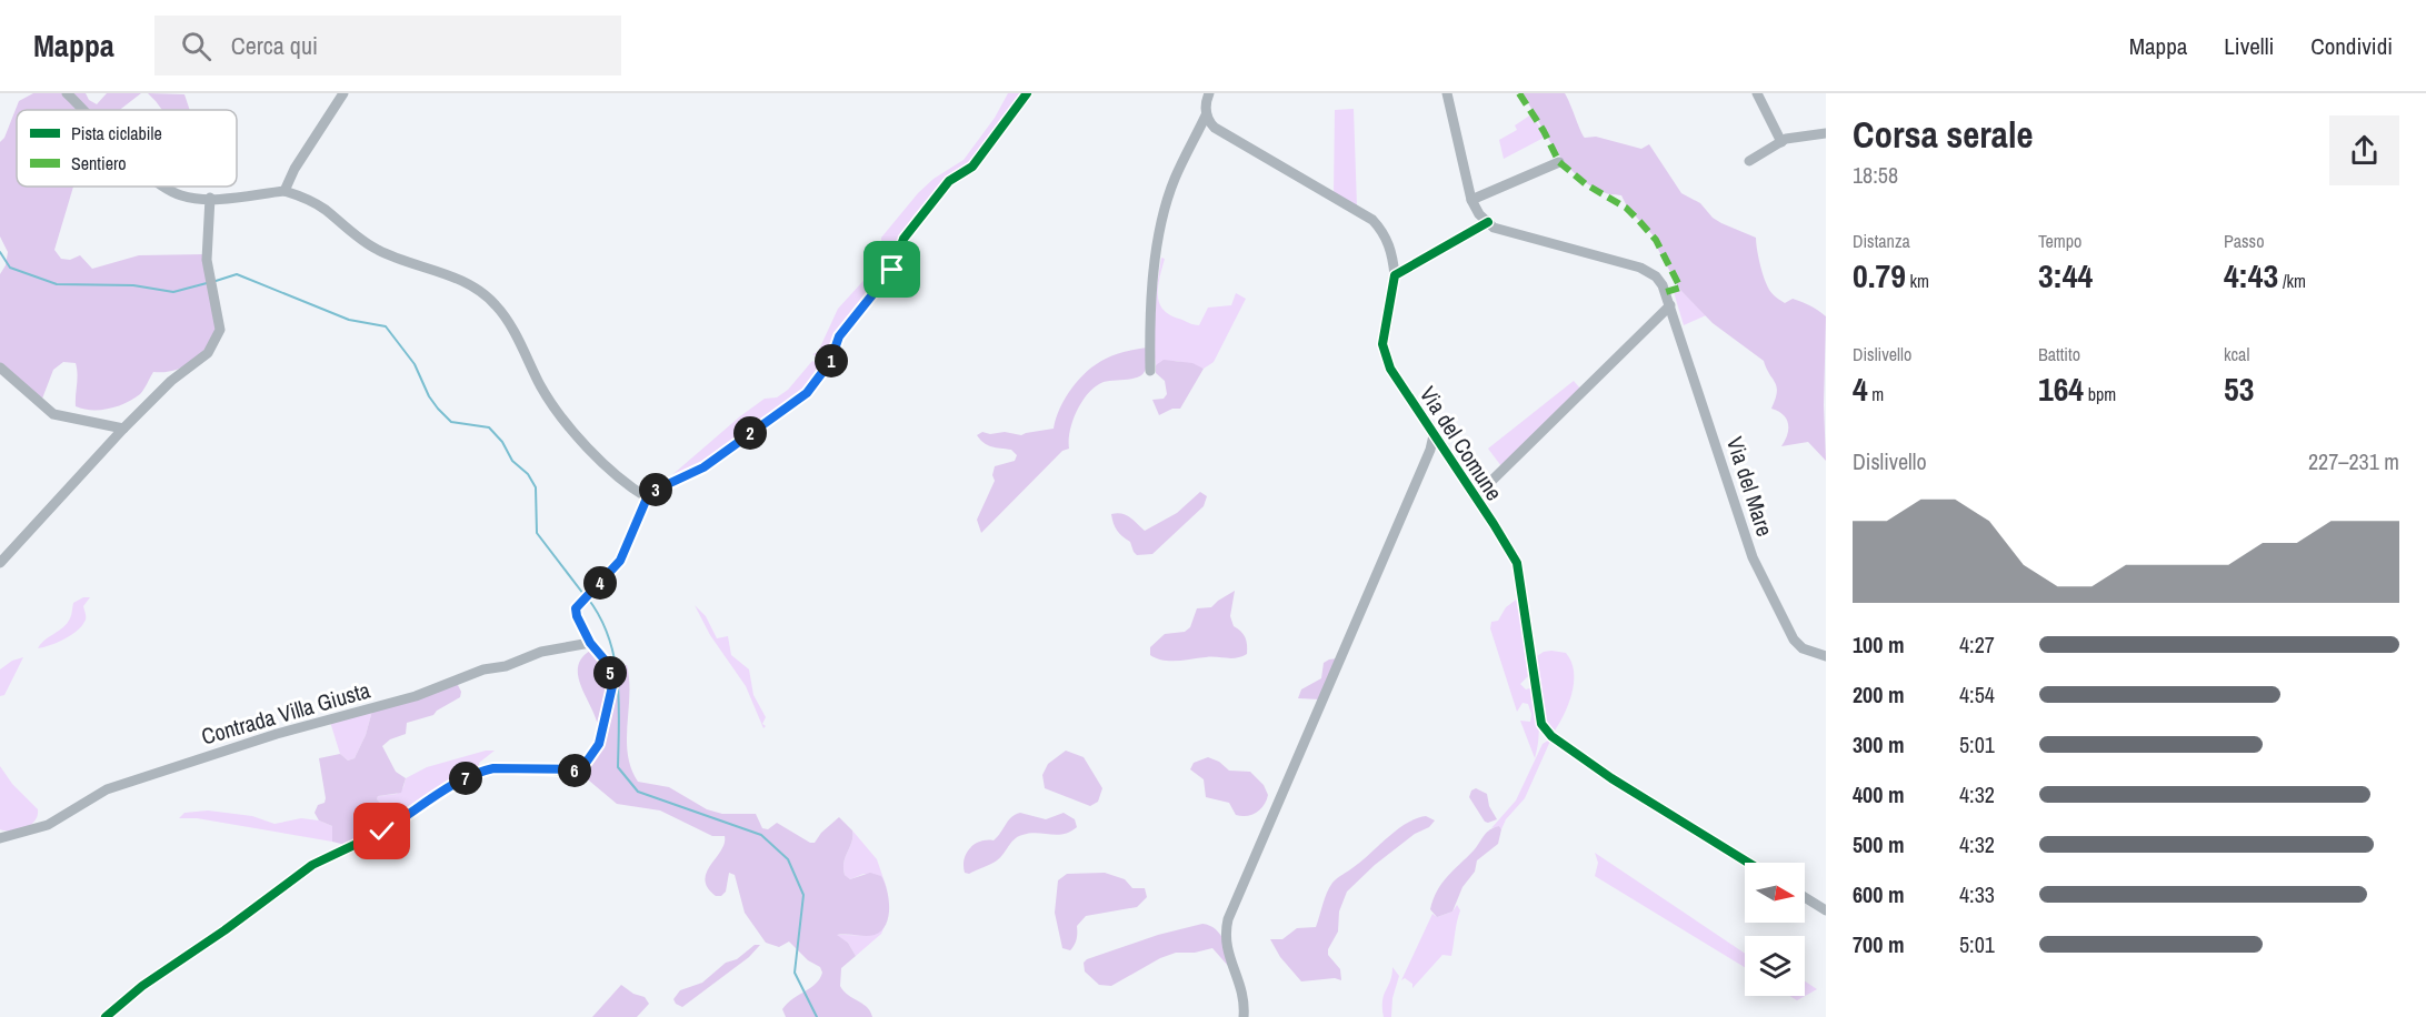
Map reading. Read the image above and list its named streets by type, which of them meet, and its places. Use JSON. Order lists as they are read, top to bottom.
{
  "streets": {
    "street": ["Via del Comune", "Via del Mare", "Contrada Villa Giusta"]
  },
  "legend": ["Pista ciclabile", "Sentiero"],
  "north": "right",
  "page": {
    "header": "Mappa",
    "search": "Cerca qui",
    "nav": ["Mappa", "Livelli", "Condividi"],
    "heading": ["Corsa serale", "18:58"],
    "stats": [
      ["Distanza", "0.79 km"],
      ["Tempo", "3:44"],
      ["Passo", "4:43 /km"],
      ["Dislivello", "4 m"],
      ["Battito", "164 bpm"],
      ["kcal", "53"]
    ],
    "pins": [
      "1",
      "2",
      "3",
      "4",
      "5",
      "6",
      "7"
    ],
    "chart": ["Dislivello", "227–231 m"],
    "list": [
      {
        "name": "100 m",
        "note": "4:27"
      },
      {
        "name": "200 m",
        "note": "4:54"
      },
      {
        "name": "300 m",
        "note": "5:01"
      },
      {
        "name": "400 m",
        "note": "4:32"
      },
      {
        "name": "500 m",
        "note": "4:32"
      },
      {
        "name": "600 m",
        "note": "4:33"
      },
      {
        "name": "700 m",
        "note": "5:01"
      }
    ]
  }
}
